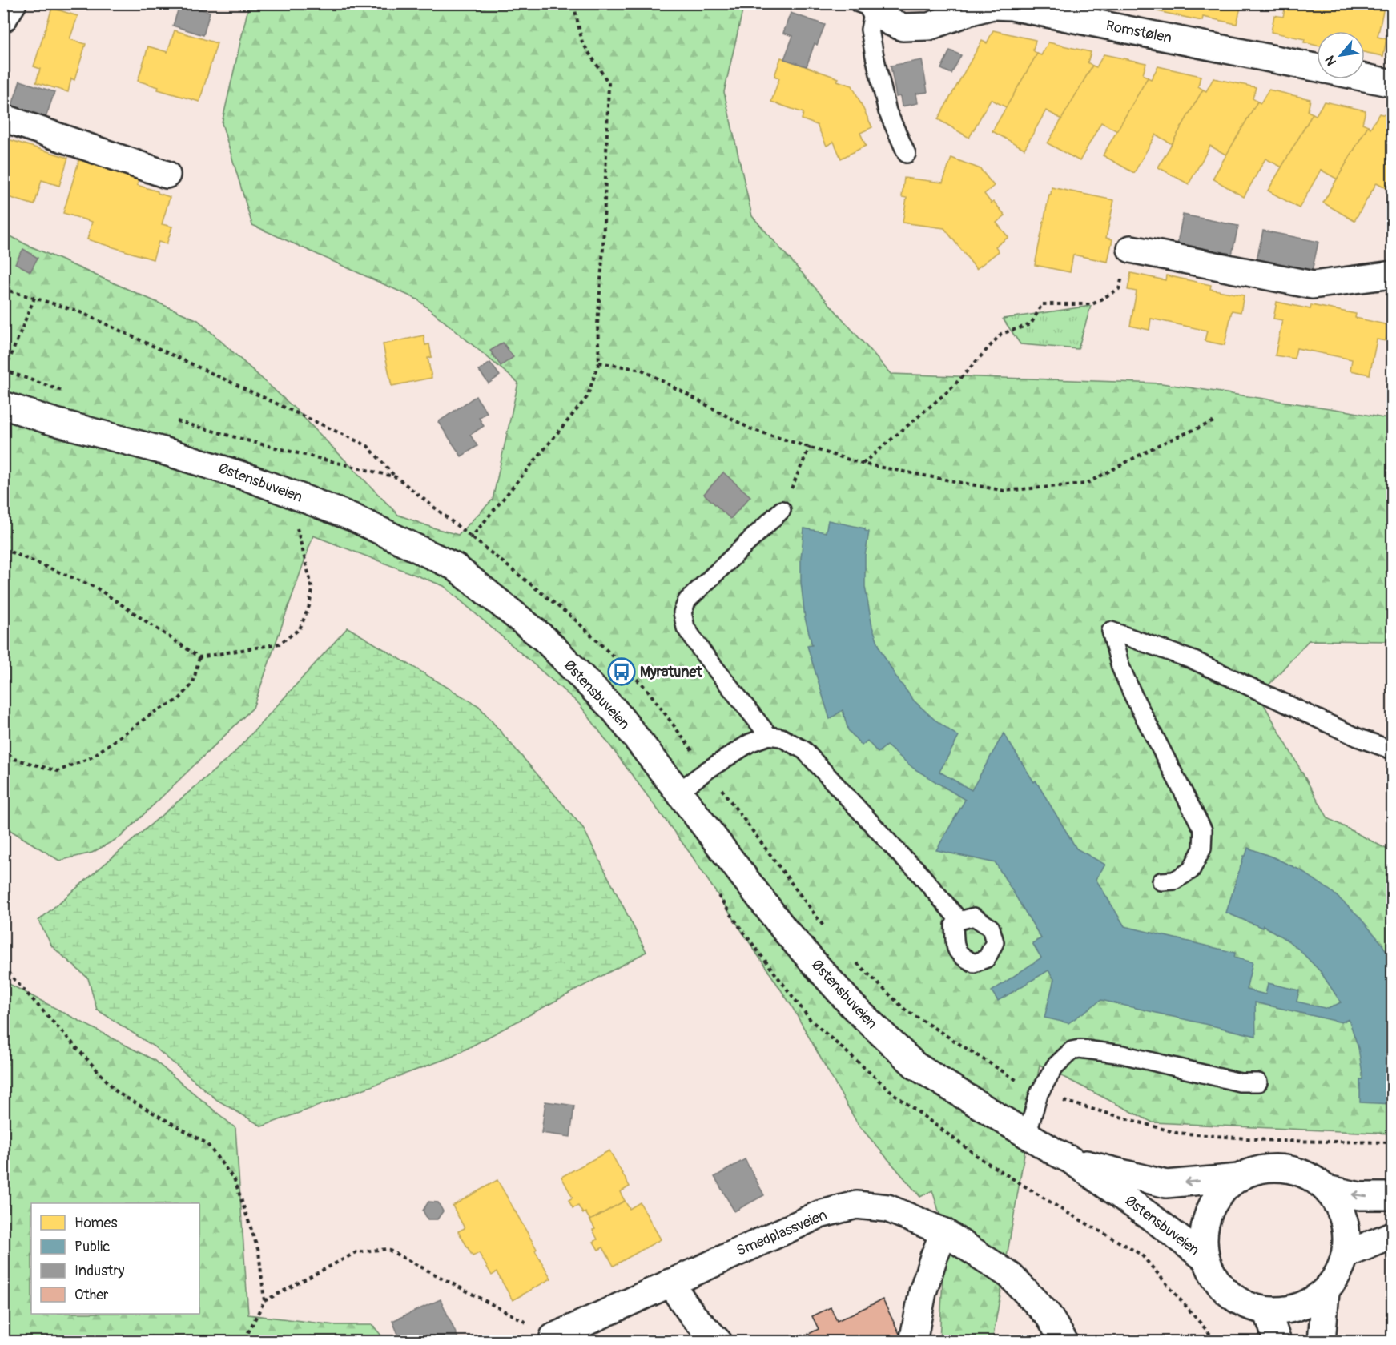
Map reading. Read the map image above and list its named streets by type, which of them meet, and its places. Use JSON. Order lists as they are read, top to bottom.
{
  "streets": {
    "main road": ["Romstølen", "Østensbuveien", "Smedplassveien"]
  },
  "places": {
    "bus stop": ["Myratunet"]
  },
  "legend": [
    "Homes",
    "Public",
    "Industry",
    "Other"
  ],
  "north": "bottom left"
}
